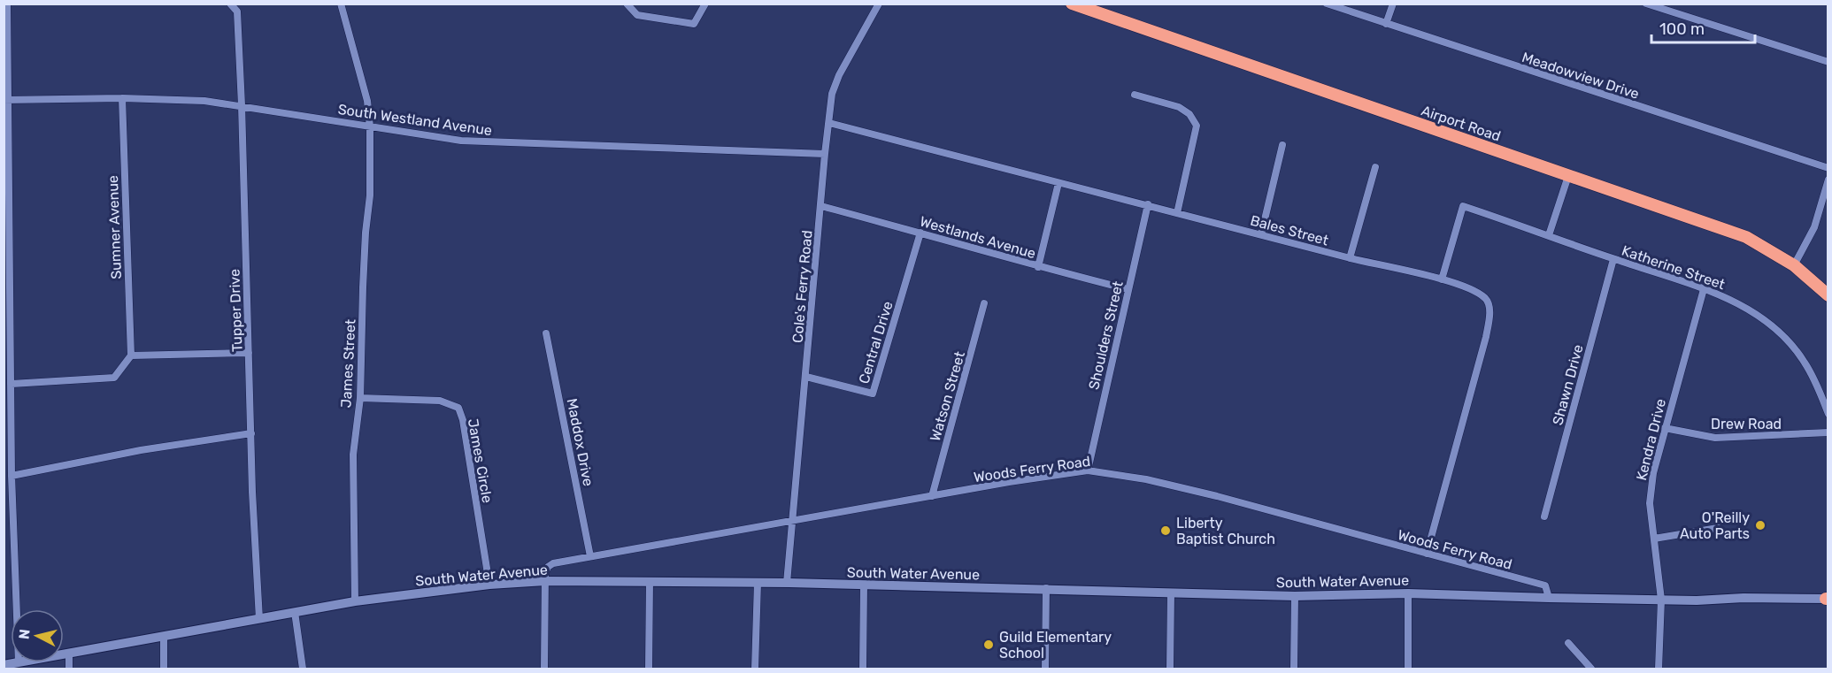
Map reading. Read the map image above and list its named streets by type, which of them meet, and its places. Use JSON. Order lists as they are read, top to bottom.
{
  "streets": {
    "highway": ["Airport Road"],
    "main road": ["South Water Avenue"],
    "street": [
      "Meadowview Drive",
      "South Westland Avenue",
      "Sumner Avenue",
      "Bales Street",
      "Westlands Avenue",
      "Katherine Street",
      "Cole's Ferry Road",
      "Tupper Drive",
      "Shoulders Street",
      "Central Drive",
      "James Street",
      "Shawn Drive",
      "Watson Street",
      "Drew Road",
      "Kendra Drive",
      "Maddox Drive",
      "James Circle",
      "Woods Ferry Road"
    ]
  },
  "crossings": [
    ["South Westland Avenue", "Sumner Avenue"],
    ["South Westland Avenue", "Cole's Ferry Road"],
    ["South Westland Avenue", "Tupper Drive"],
    ["South Westland Avenue", "James Street"],
    ["Bales Street", "Katherine Street"],
    ["Bales Street", "Cole's Ferry Road"],
    ["Bales Street", "Shoulders Street"],
    ["Bales Street", "Woods Ferry Road"],
    ["Westlands Avenue", "Cole's Ferry Road"],
    ["Westlands Avenue", "Shoulders Street"],
    ["Westlands Avenue", "Central Drive"],
    ["Katherine Street", "Shawn Drive"],
    ["Katherine Street", "Kendra Drive"],
    ["Cole's Ferry Road", "Central Drive"],
    ["Cole's Ferry Road", "Woods Ferry Road"],
    ["Cole's Ferry Road", "South Water Avenue"],
    ["Tupper Drive", "South Water Avenue"],
    ["Shoulders Street", "Woods Ferry Road"],
    ["James Street", "James Circle"],
    ["James Street", "South Water Avenue"],
    ["Watson Street", "Woods Ferry Road"],
    ["Drew Road", "Kendra Drive"],
    ["Kendra Drive", "South Water Avenue"],
    ["Maddox Drive", "Woods Ferry Road"],
    ["James Circle", "South Water Avenue"],
    ["Woods Ferry Road", "South Water Avenue"]
  ],
  "places": ["O'Reilly Auto Parts", "Liberty Baptist Church", "Guild Elementary School"],
  "scale_bar": "100 m",
  "north": "left"
}
